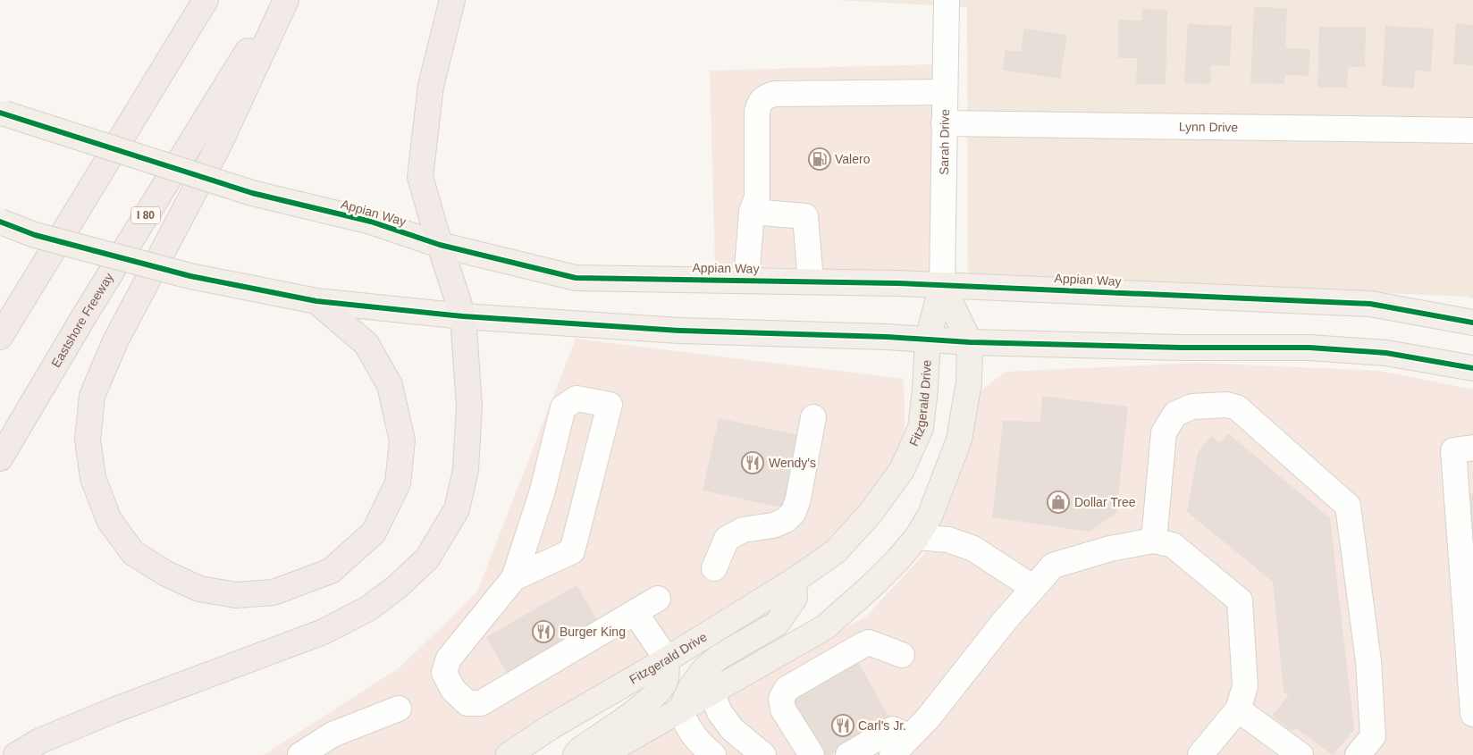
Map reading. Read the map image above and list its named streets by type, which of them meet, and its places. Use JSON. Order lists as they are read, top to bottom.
{
  "streets": {
    "highway": ["I 80", "Eastshore Freeway"],
    "main road": ["Appian Way", "Fitzgerald Drive"],
    "street": ["Lynn Drive", "Sarah Drive"]
  },
  "crossings": [
    ["Lynn Drive", "Sarah Drive"],
    ["Sarah Drive", "Appian Way"],
    ["Sarah Drive", "Fitzgerald Drive"],
    ["Appian Way", "Fitzgerald Drive"]
  ],
  "places": {
    "fuel station": ["Valero"],
    "restaurant": ["Wendy's", "Burger King", "Carl's Jr."],
    "shop": ["Dollar Tree"]
  }
}
